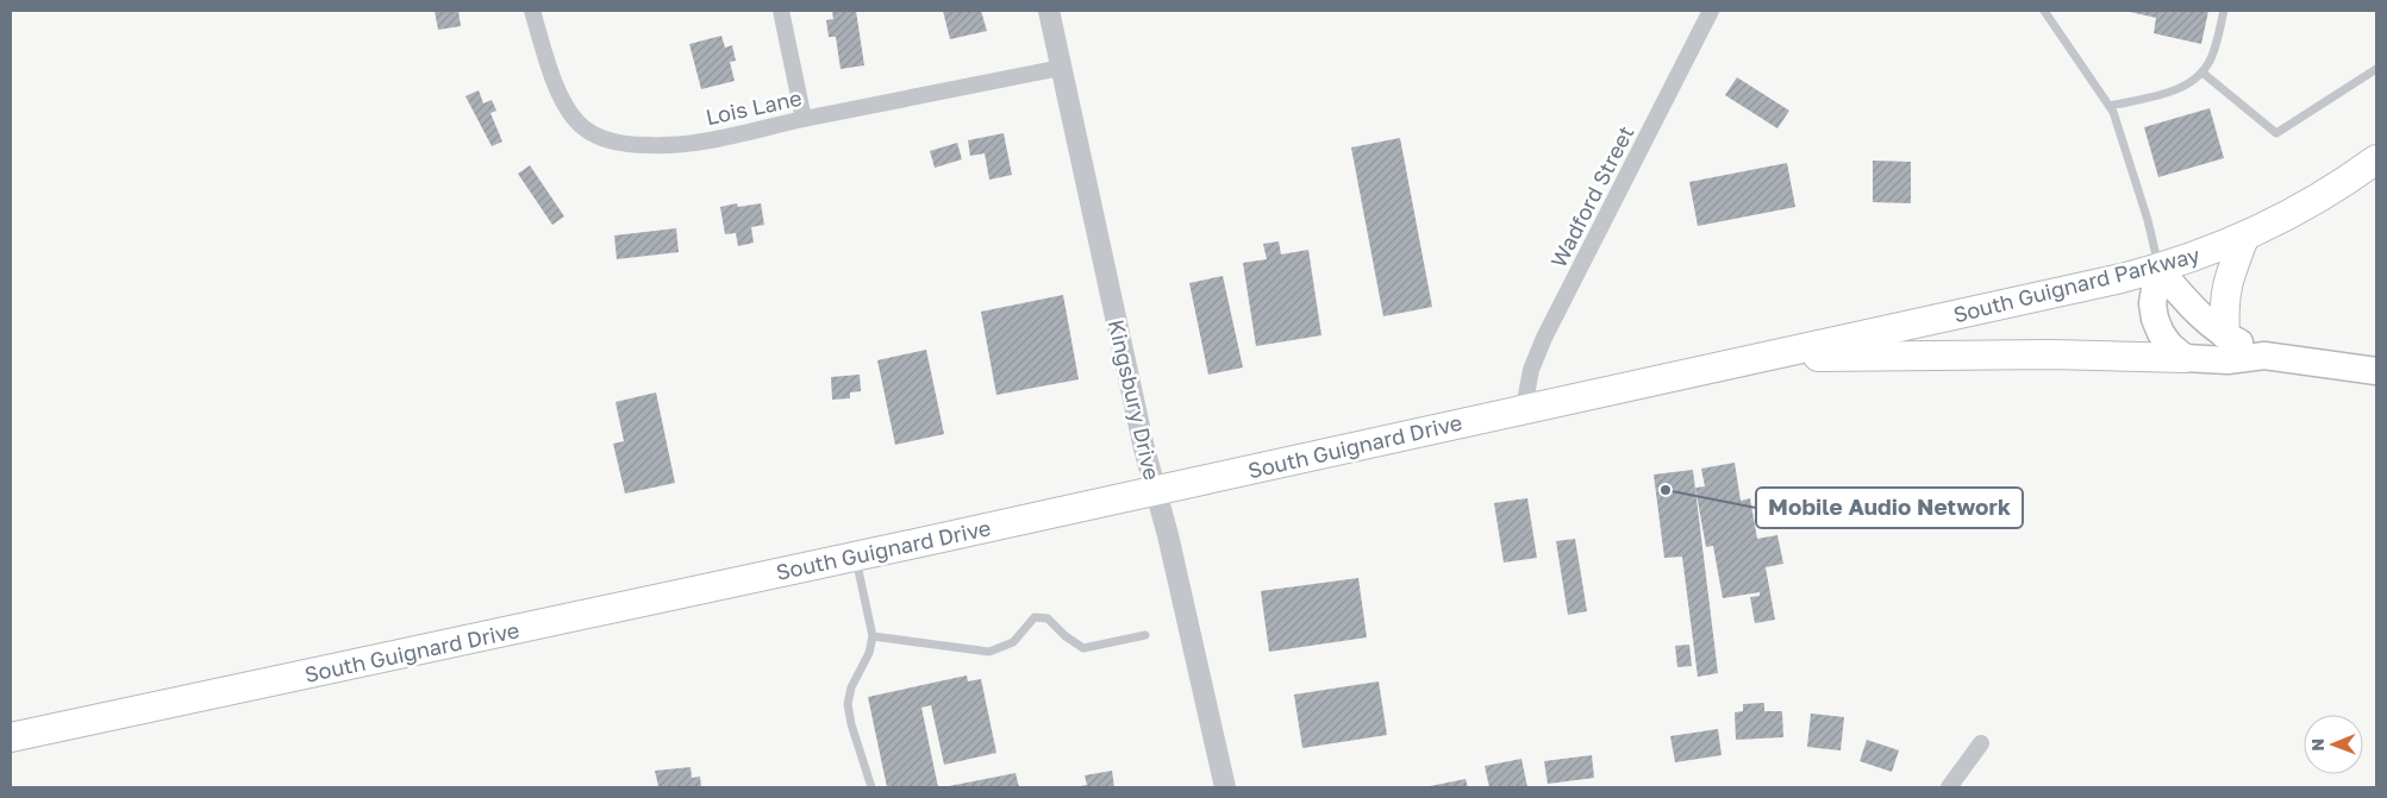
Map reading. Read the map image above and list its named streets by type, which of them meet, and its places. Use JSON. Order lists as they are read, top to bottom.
{
  "streets": {
    "highway": ["South Guignard Parkway", "South Guignard Drive"],
    "street": ["Lois Lane", "Wadford Street", "Kingsbury Drive"]
  },
  "crossings": [
    ["Lois Lane", "Kingsbury Drive"],
    ["Wadford Street", "South Guignard Drive"],
    ["South Guignard Parkway", "South Guignard Drive"],
    ["Kingsbury Drive", "South Guignard Drive"]
  ],
  "places": ["Mobile Audio Network"],
  "north": "left"
}
